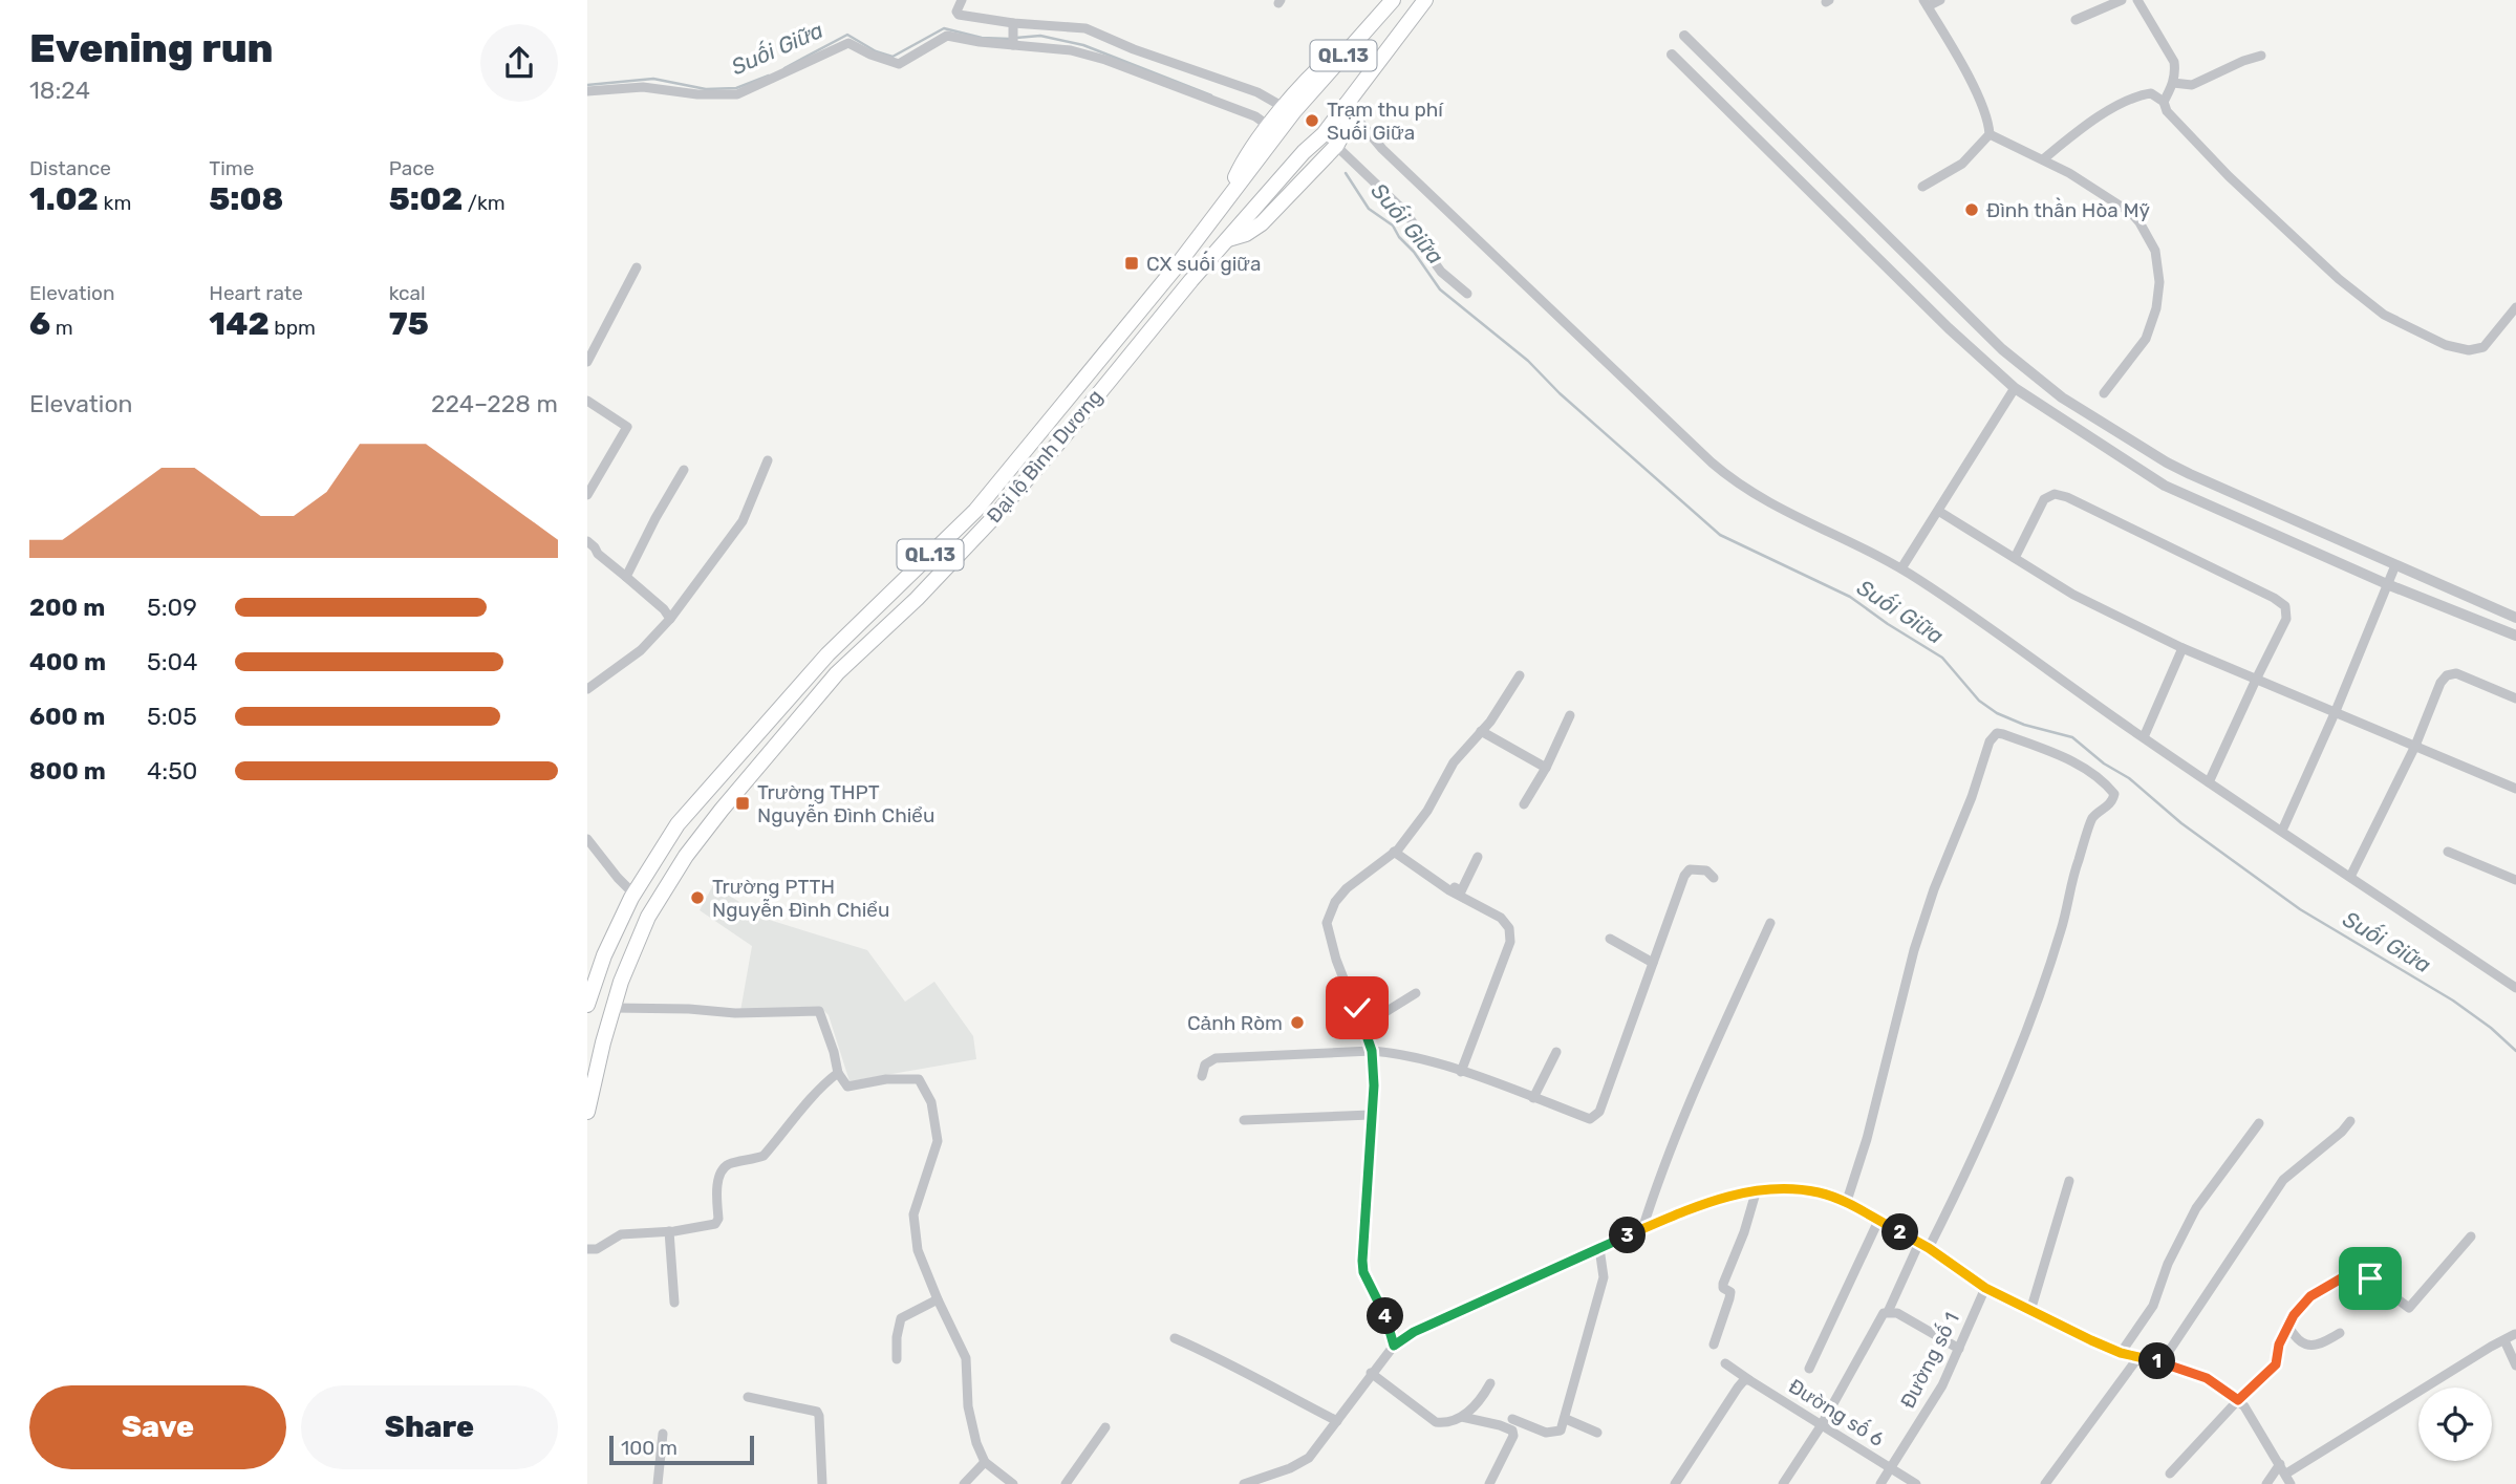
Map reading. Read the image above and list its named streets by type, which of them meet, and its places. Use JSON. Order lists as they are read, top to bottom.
{
  "streets": {
    "highway": ["QL.13", "Đại lộ Bình Dương"],
    "street": ["Đường số 1", "Đường số 6"]
  },
  "crossings": [
    ["Đường số 1", "Đường số 6"]
  ],
  "water": ["Suối Giữa"],
  "places": {
    "other": [
      "Trạm thu phí Suối Giữa",
      "Đình thần Hòa Mỹ",
      "Trường PTTH Nguyễn Đình Chiểu",
      "Cảnh Ròm"
    ],
    "transit": ["CX suối giữa", "Trường THPT Nguyễn Đình Chiểu"]
  },
  "scale_bar": "100 m",
  "page": {
    "heading": ["Evening run", "18:24"],
    "stats": [
      ["Distance", "1.02 km"],
      ["Time", "5:08"],
      ["Pace", "5:02 /km"],
      ["Elevation", "6 m"],
      ["Heart rate", "142 bpm"],
      ["kcal", "75"]
    ],
    "chart": ["Elevation", "224–228 m"],
    "list": [
      {
        "name": "200 m",
        "note": "5:09"
      },
      {
        "name": "400 m",
        "note": "5:04"
      },
      {
        "name": "600 m",
        "note": "5:05"
      },
      {
        "name": "800 m",
        "note": "4:50"
      }
    ],
    "pins": [
      "2",
      "3",
      "4",
      "1"
    ],
    "buttons": ["Save", "Share"],
    "scale": "100 m"
  }
}
